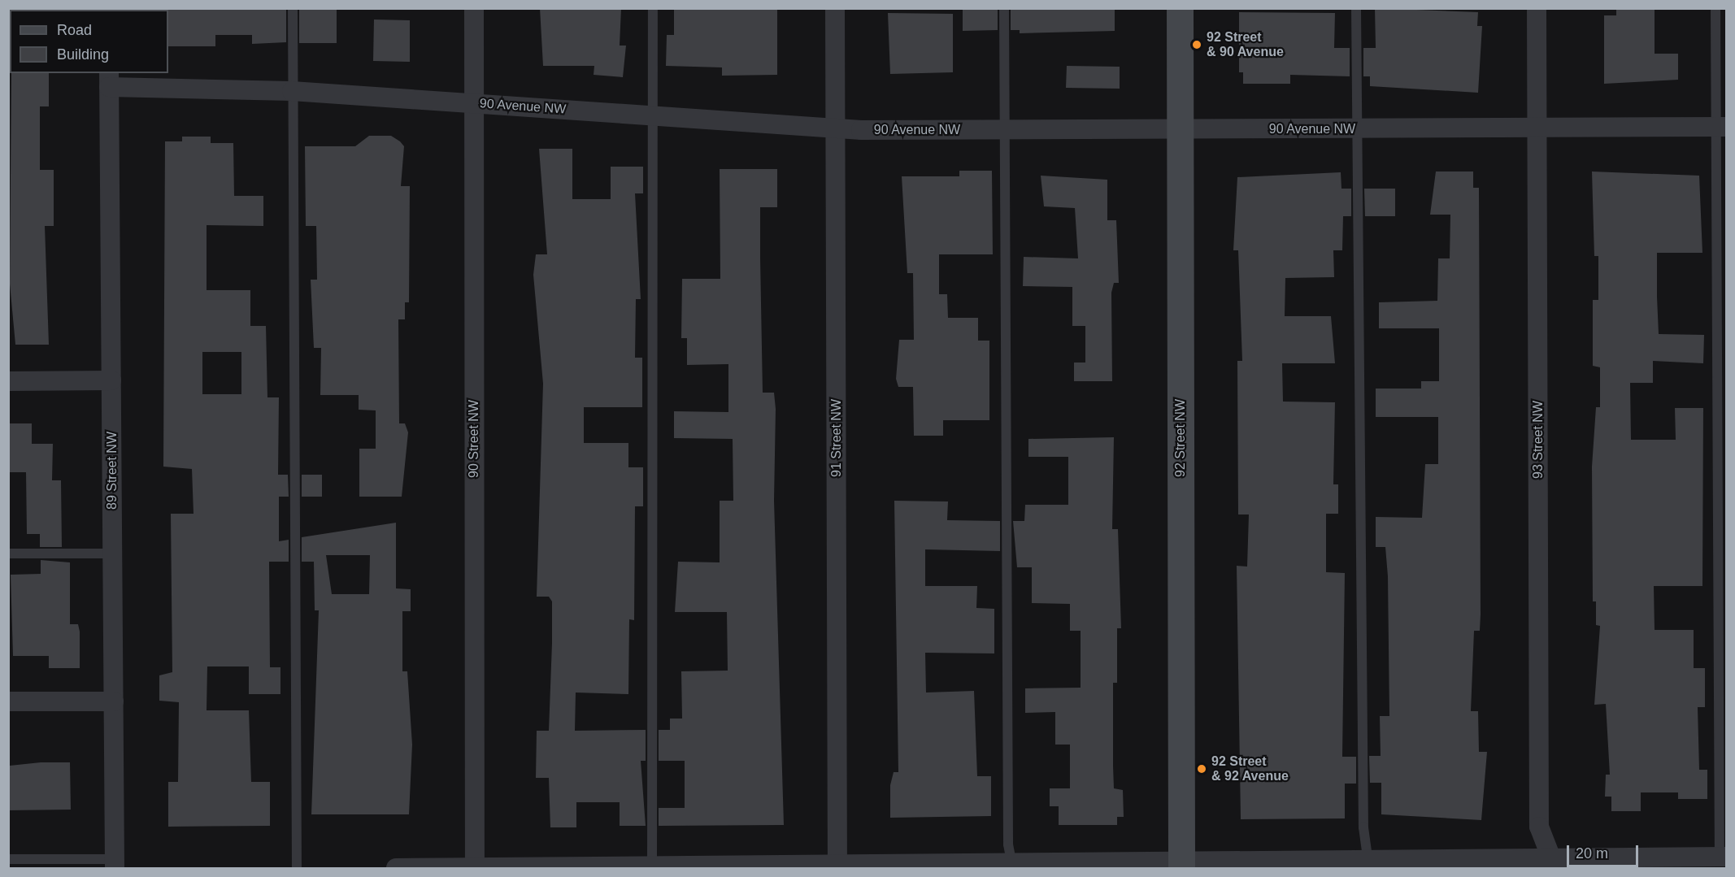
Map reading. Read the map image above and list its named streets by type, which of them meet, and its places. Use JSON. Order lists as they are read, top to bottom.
{
  "streets": {
    "street": [
      "90 Avenue NW",
      "91 Street NW",
      "92 Street NW",
      "90 Street NW",
      "93 Street NW",
      "89 Street NW"
    ]
  },
  "crossings": [
    ["90 Avenue NW", "91 Street NW"],
    ["90 Avenue NW", "92 Street NW"],
    ["90 Avenue NW", "90 Street NW"],
    ["90 Avenue NW", "93 Street NW"],
    ["90 Avenue NW", "89 Street NW"]
  ],
  "places": ["92 Street & 90 Avenue", "92 Street & 92 Avenue"],
  "legend": ["Road", "Building"],
  "scale_bar": "20 m"
}
